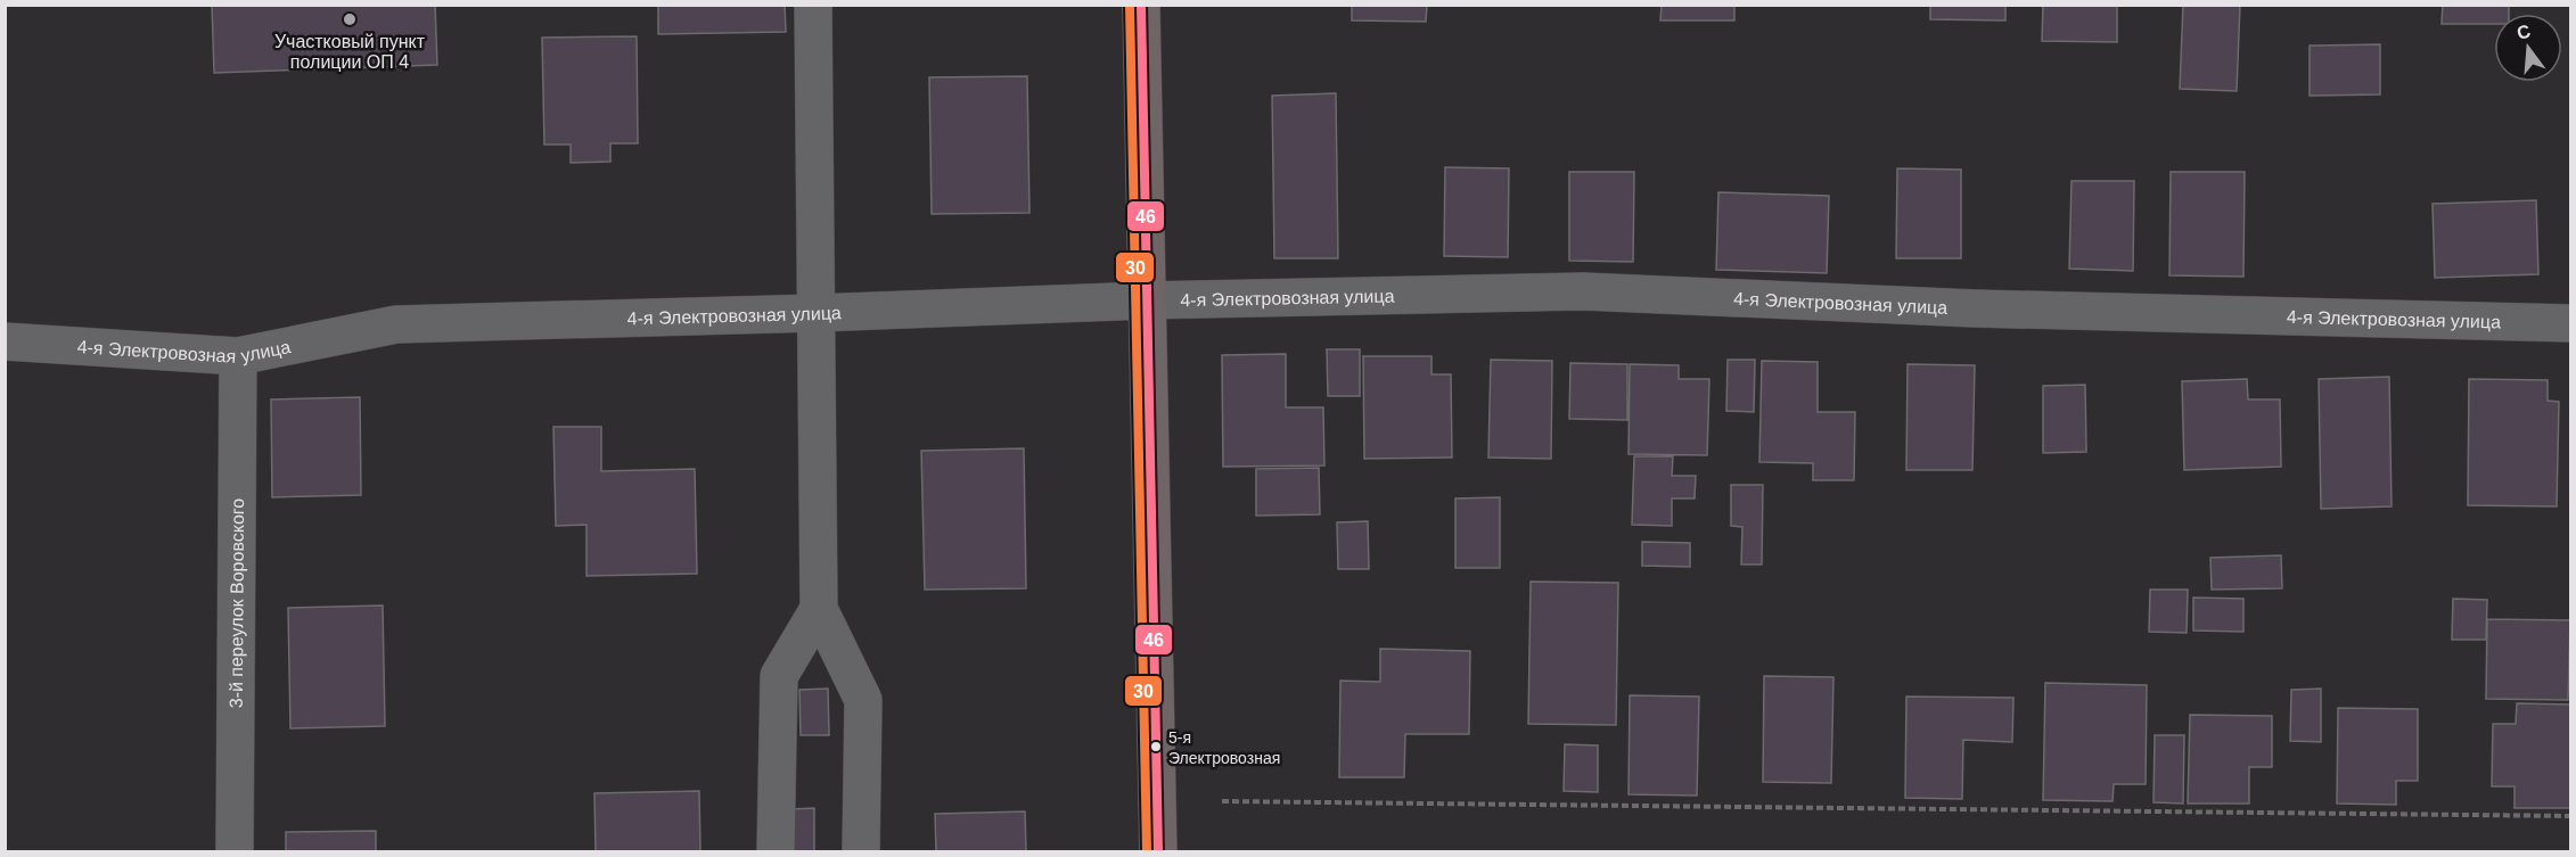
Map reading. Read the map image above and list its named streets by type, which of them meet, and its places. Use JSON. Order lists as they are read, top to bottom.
{
  "streets": {
    "street": ["4-я Электровозная улица", "3-й переулок Воровского"]
  },
  "crossings": [
    ["4-я Электровозная улица", "3-й переулок Воровского"]
  ],
  "places": ["Участковый пункт полиции ОП 4", "5-я Электровозная"],
  "lines": ["transit line 46", "transit line 30"],
  "north": "top"
}
